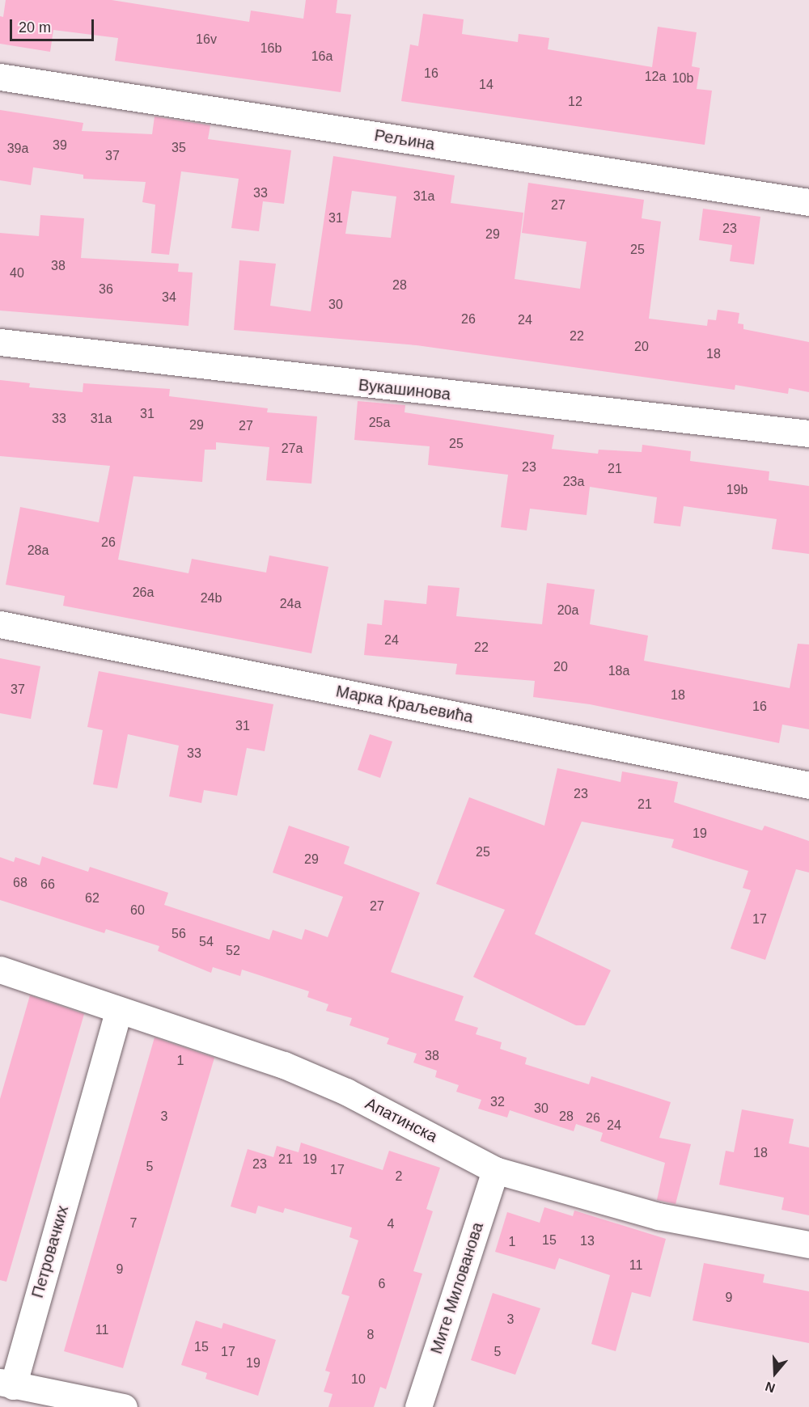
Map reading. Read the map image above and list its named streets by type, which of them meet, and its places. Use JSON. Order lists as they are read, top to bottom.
{
  "streets": {
    "street": [
      "Рељина",
      "Вукашинова",
      "Марка Краљевића",
      "Апатинска",
      "Петровачких",
      "Мите Милованова"
    ]
  },
  "crossings": [
    ["Апатинска", "Петровачких"],
    ["Апатинска", "Мите Милованова"]
  ],
  "house_numbers": [
    "16v",
    "16b",
    "16a",
    "16",
    "12a",
    "10b",
    "14",
    "12",
    "39",
    "35",
    "39a",
    "37",
    "33",
    "31a",
    "27",
    "31",
    "23",
    "29",
    "25",
    "38",
    "40",
    "28",
    "36",
    "34",
    "30",
    "26",
    "24",
    "22",
    "20",
    "18",
    "31",
    "33",
    "31a",
    "25a",
    "29",
    "27",
    "25",
    "27a",
    "23",
    "21",
    "23a",
    "19b",
    "26",
    "28a",
    "26a",
    "24b",
    "24a",
    "20a",
    "24",
    "22",
    "20",
    "18a",
    "37",
    "18",
    "16",
    "31",
    "33",
    "23",
    "21",
    "19",
    "25",
    "29",
    "68",
    "66",
    "62",
    "27",
    "60",
    "17",
    "56",
    "54",
    "52",
    "38",
    "1",
    "32",
    "30",
    "3",
    "28",
    "26",
    "24",
    "18",
    "21",
    "19",
    "23",
    "5",
    "17",
    "2",
    "7",
    "4",
    "15",
    "13",
    "1",
    "11",
    "9",
    "6",
    "9",
    "3",
    "11",
    "8",
    "15",
    "17",
    "5",
    "19",
    "10"
  ],
  "scale_bar": "20 m",
  "north": "bottom"
}
